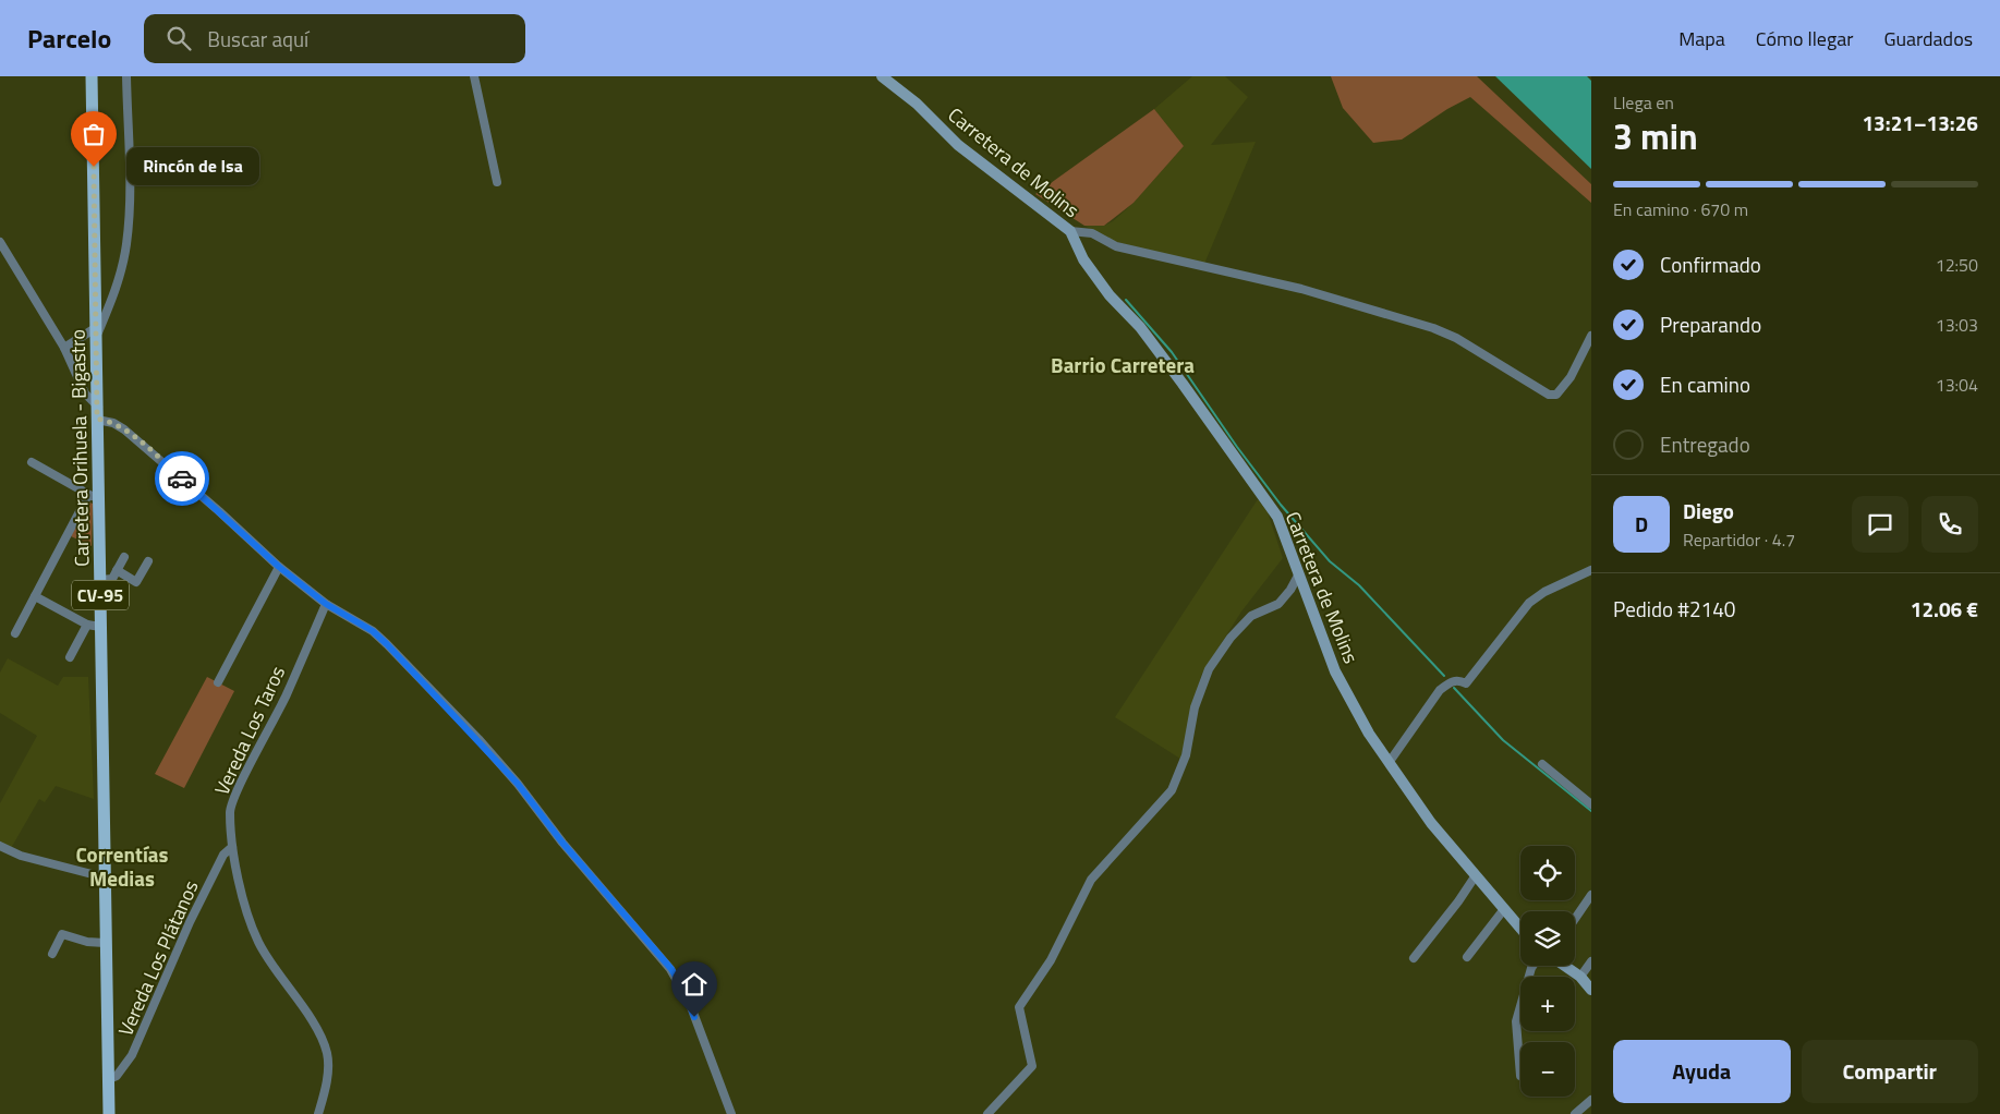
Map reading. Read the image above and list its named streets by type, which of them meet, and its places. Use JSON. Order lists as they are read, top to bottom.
{
  "streets": {
    "main road": ["Carretera Orihuela - Bigastro", "CV-95"],
    "street": ["Carretera de Molins", "Vereda Los Taros", "Vereda Los Plátanos"]
  },
  "crossings": [
    ["Carretera Orihuela - Bigastro", "Vereda Los Plátanos"],
    ["Vereda Los Taros", "Vereda Los Plátanos"]
  ],
  "districts": ["Barrio Carretera", "Correntías Medias"],
  "places": ["Rincón de Isa"],
  "page": {
    "header": "Parcelo",
    "search": "Buscar aquí",
    "nav": ["Mapa", "Cómo llegar", "Guardados"],
    "heading": ["3 min", "Llega en", "13:21–13:26"],
    "panel": [
      "Diego",
      "Repartidor · 4.7",
      "Pedido #2140",
      "12.06 €"
    ],
    "bubble": "Rincón de Isa",
    "bar": "En camino · 670 m",
    "list": [
      ["Confirmado", "12:50"],
      ["Preparando", "13:03"],
      ["En camino", "13:04"],
      "Entregado"
    ],
    "round": "D",
    "map_buttons": ["+", "−"],
    "buttons": ["Ayuda", "Compartir"]
  }
}
